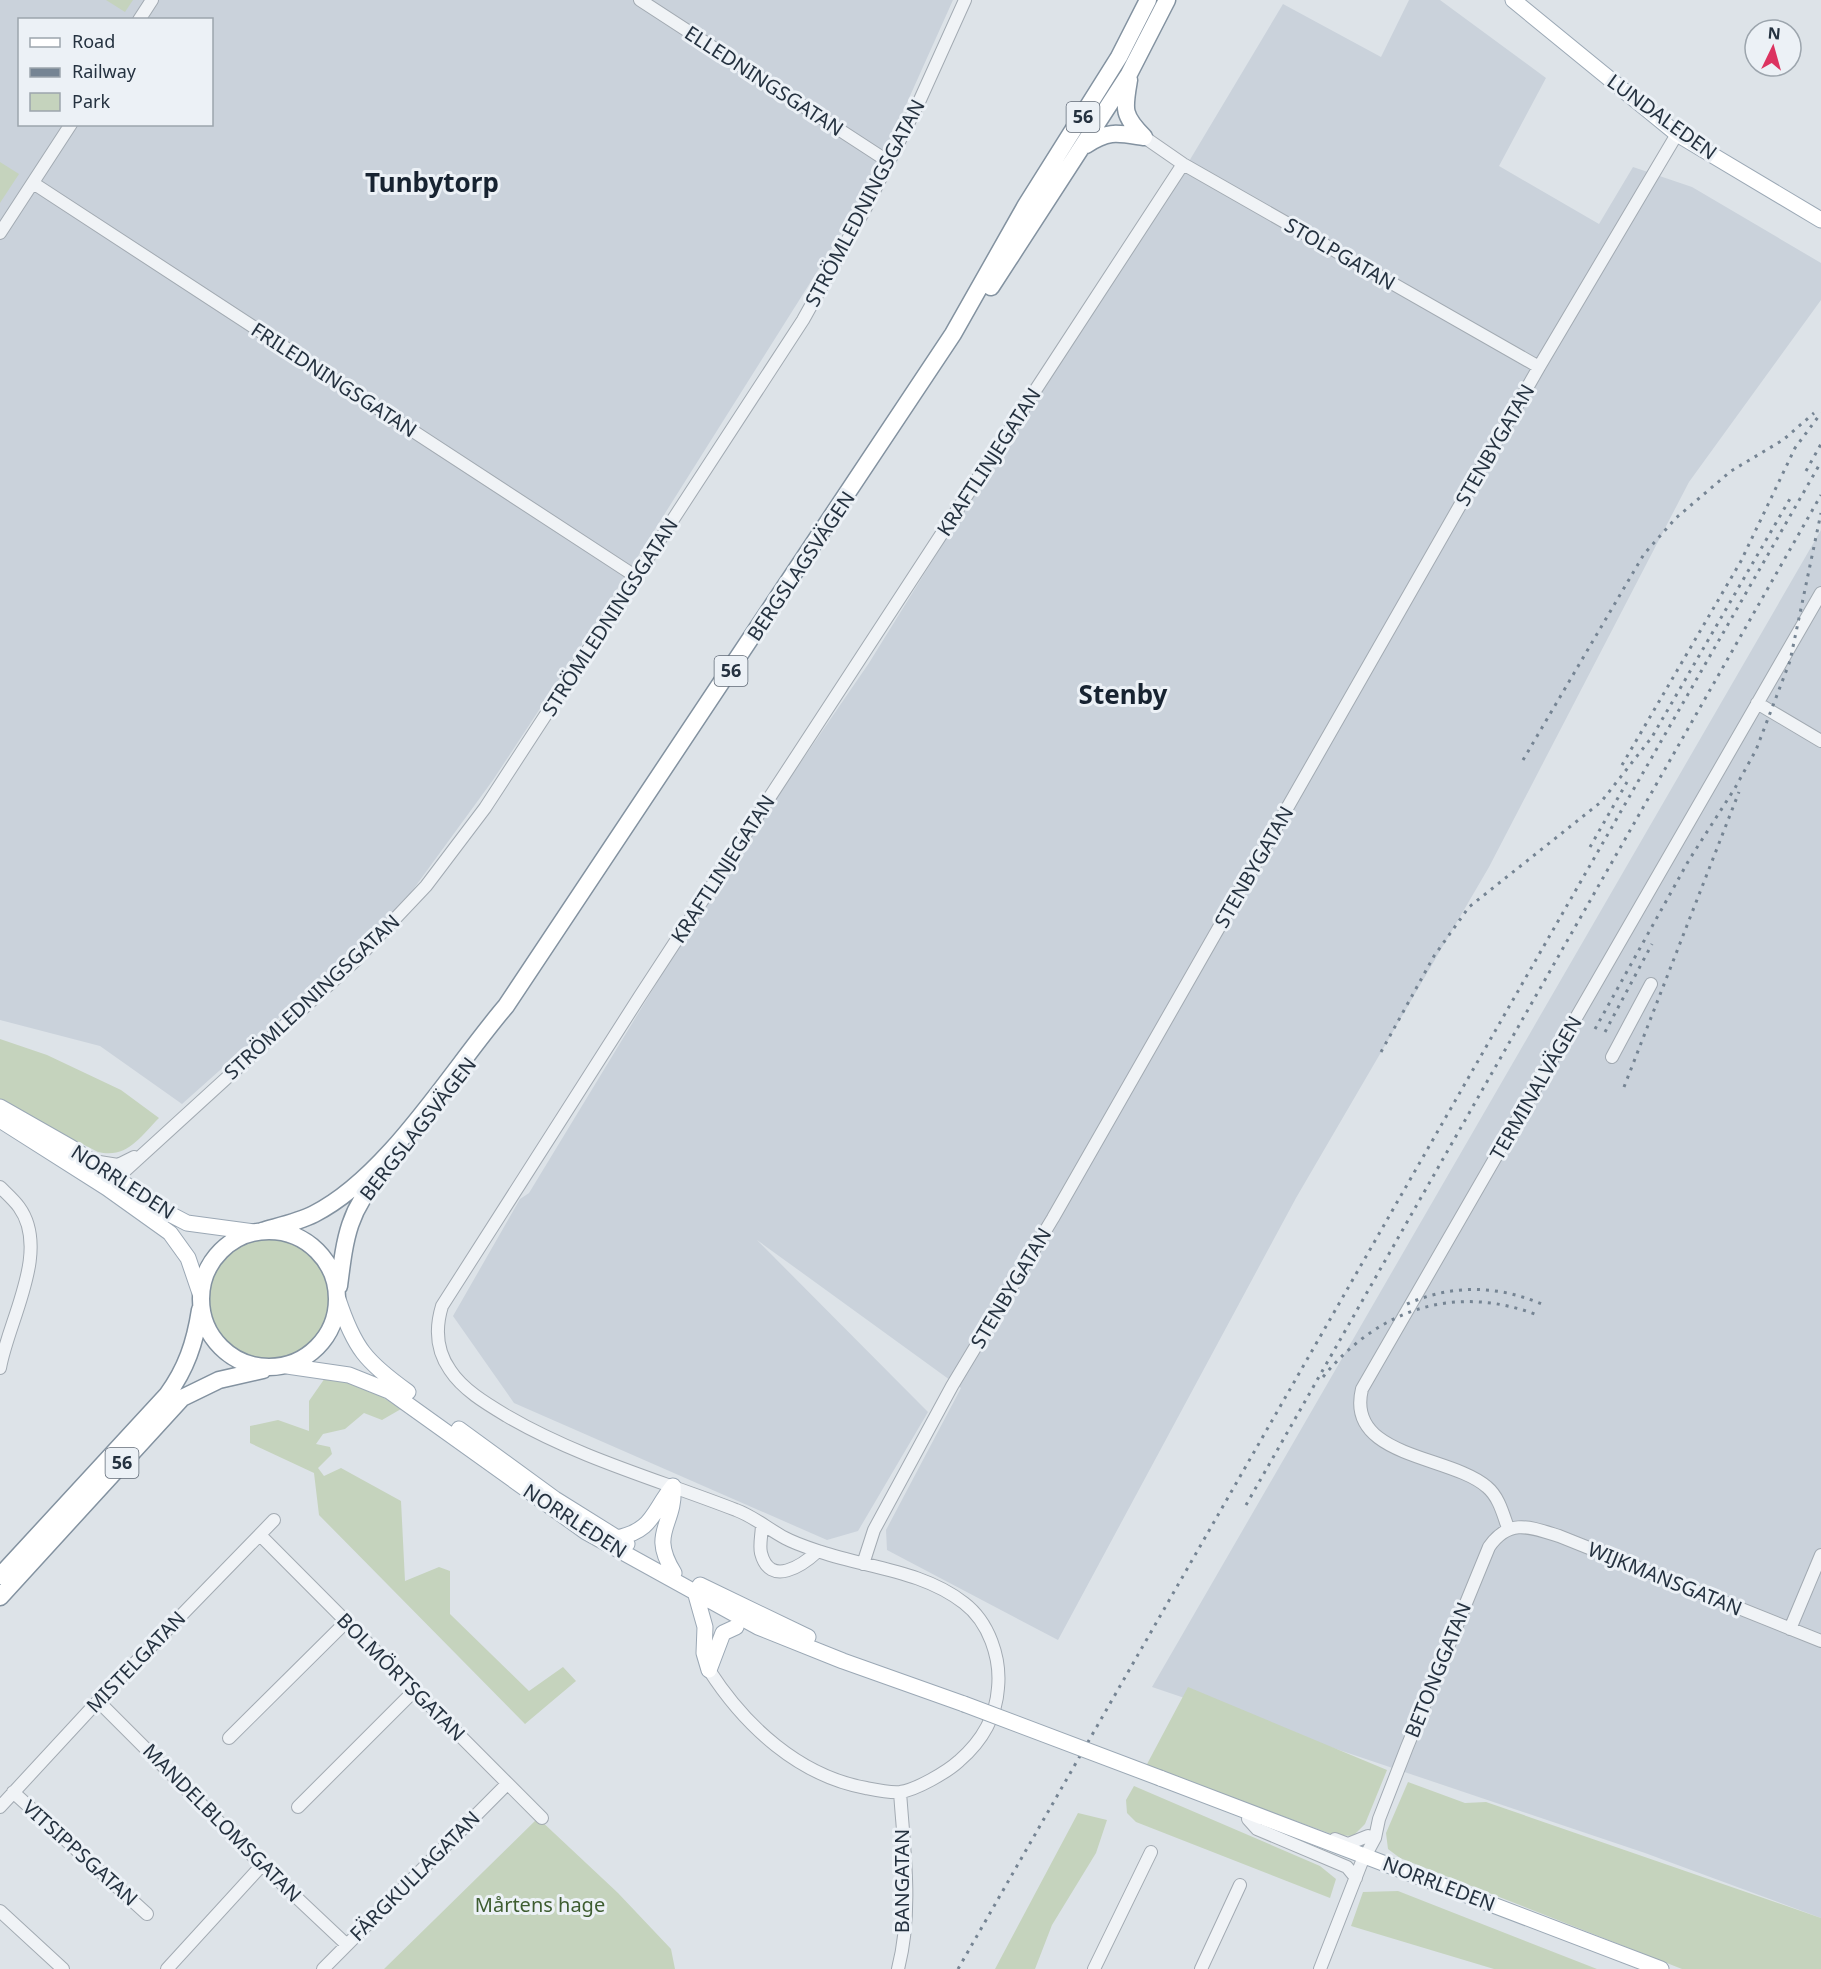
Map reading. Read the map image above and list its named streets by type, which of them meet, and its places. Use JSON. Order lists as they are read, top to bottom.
{
  "streets": {
    "highway": ["56", "BERGSLAGSVÄGEN"],
    "main road": ["LUNDALEDEN", "NORRLEDEN"],
    "street": [
      "ELLEDNINGSGATAN",
      "STRÖMLEDNINGSGATAN",
      "STOLPGATAN",
      "FRILEDNINGSGATAN",
      "STENBYGATAN",
      "KRAFTLINJEGATAN",
      "TERMINALVÄGEN",
      "WIJKMANSGATAN",
      "MISTELGATAN",
      "BETONGGATAN",
      "BOLMÖRTSGATAN",
      "MANDELBLOMSGATAN",
      "VITSIPPSGATAN",
      "FÄRGKULLAGATAN",
      "BANGATAN"
    ]
  },
  "crossings": [
    ["ELLEDNINGSGATAN", "STRÖMLEDNINGSGATAN"],
    ["56", "BERGSLAGSVÄGEN"],
    ["56", "NORRLEDEN"],
    ["LUNDALEDEN", "STENBYGATAN"],
    ["STRÖMLEDNINGSGATAN", "FRILEDNINGSGATAN"],
    ["STRÖMLEDNINGSGATAN", "NORRLEDEN"],
    ["STOLPGATAN", "STENBYGATAN"],
    ["STOLPGATAN", "KRAFTLINJEGATAN"],
    ["BERGSLAGSVÄGEN", "NORRLEDEN"],
    ["TERMINALVÄGEN", "WIJKMANSGATAN"],
    ["TERMINALVÄGEN", "BETONGGATAN"],
    ["NORRLEDEN", "BETONGGATAN"],
    ["WIJKMANSGATAN", "BETONGGATAN"],
    ["MISTELGATAN", "BOLMÖRTSGATAN"],
    ["MISTELGATAN", "MANDELBLOMSGATAN"],
    ["MISTELGATAN", "VITSIPPSGATAN"],
    ["BOLMÖRTSGATAN", "FÄRGKULLAGATAN"],
    ["MANDELBLOMSGATAN", "FÄRGKULLAGATAN"]
  ],
  "districts": ["Tunbytorp", "Stenby"],
  "parks": ["Mårtens hage"],
  "legend": ["Road", "Railway", "Park"],
  "north": "top"
}
